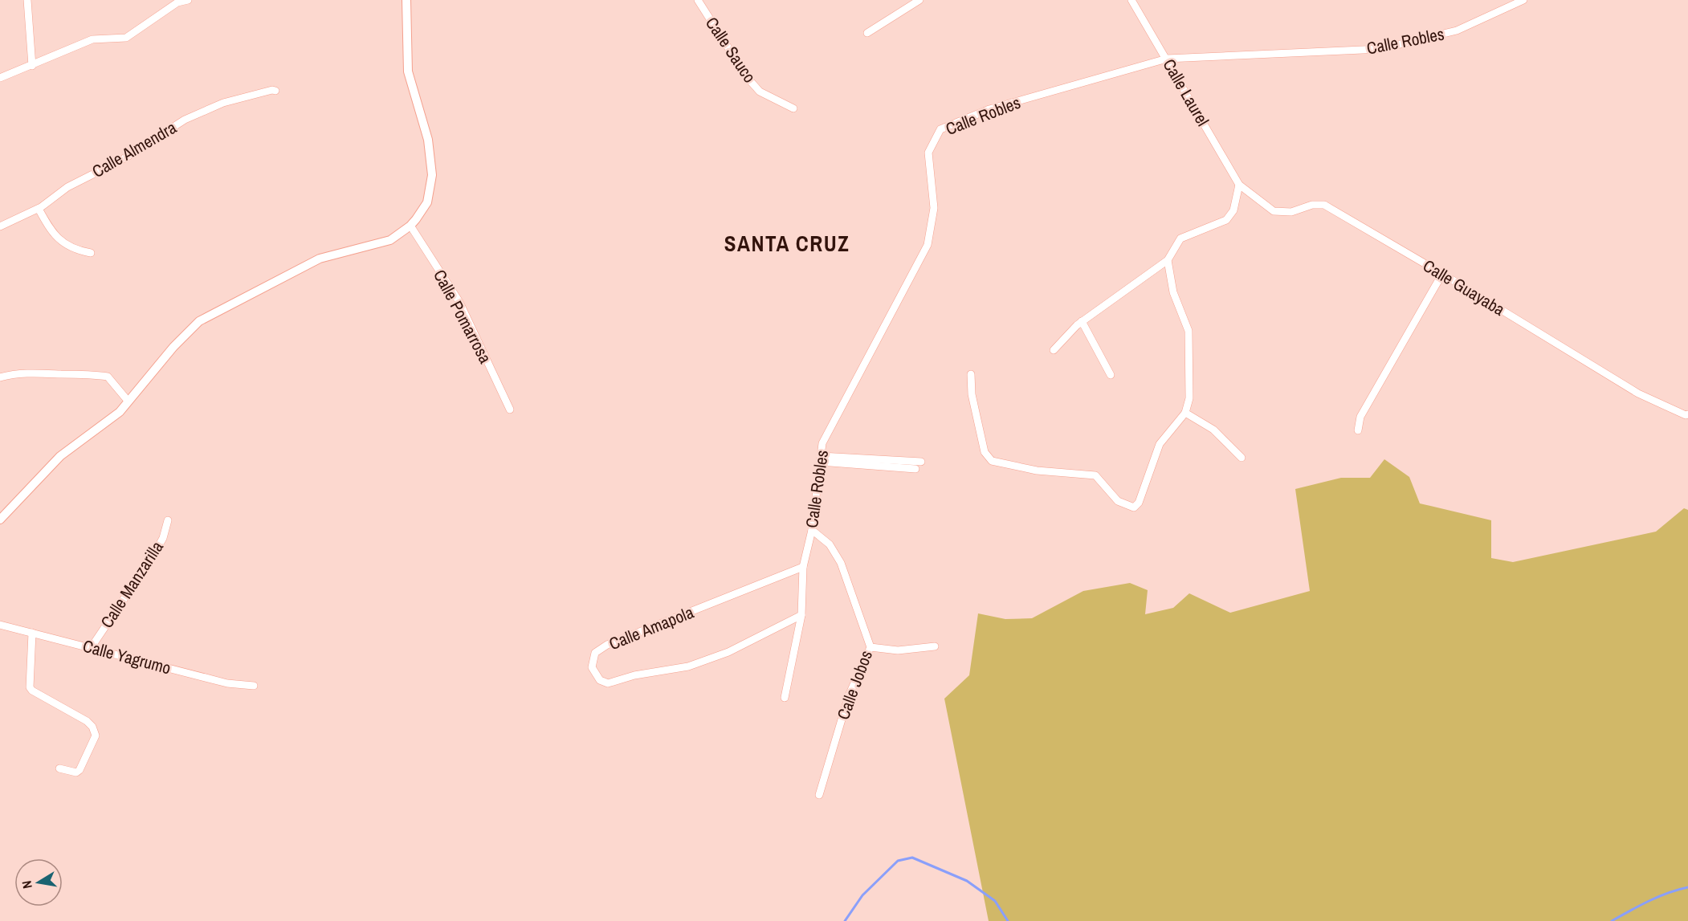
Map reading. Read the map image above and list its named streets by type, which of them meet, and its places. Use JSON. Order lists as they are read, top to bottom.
{
  "streets": {
    "street": [
      "Calle Robles",
      "Calle Sauco",
      "Calle Laurel",
      "Calle Almendra",
      "Calle Guayaba",
      "Calle Pomarrosa",
      "Calle Manzarilla",
      "Calle Amapola",
      "Calle Yagrumo",
      "Calle Jobos"
    ]
  },
  "crossings": [
    ["Calle Robles", "Calle Laurel"],
    ["Calle Robles", "Calle Amapola"],
    ["Calle Robles", "Calle Jobos"],
    ["Calle Laurel", "Calle Guayaba"],
    ["Calle Manzarilla", "Calle Yagrumo"]
  ],
  "districts": ["SANTA CRUZ"],
  "north": "left"
}
